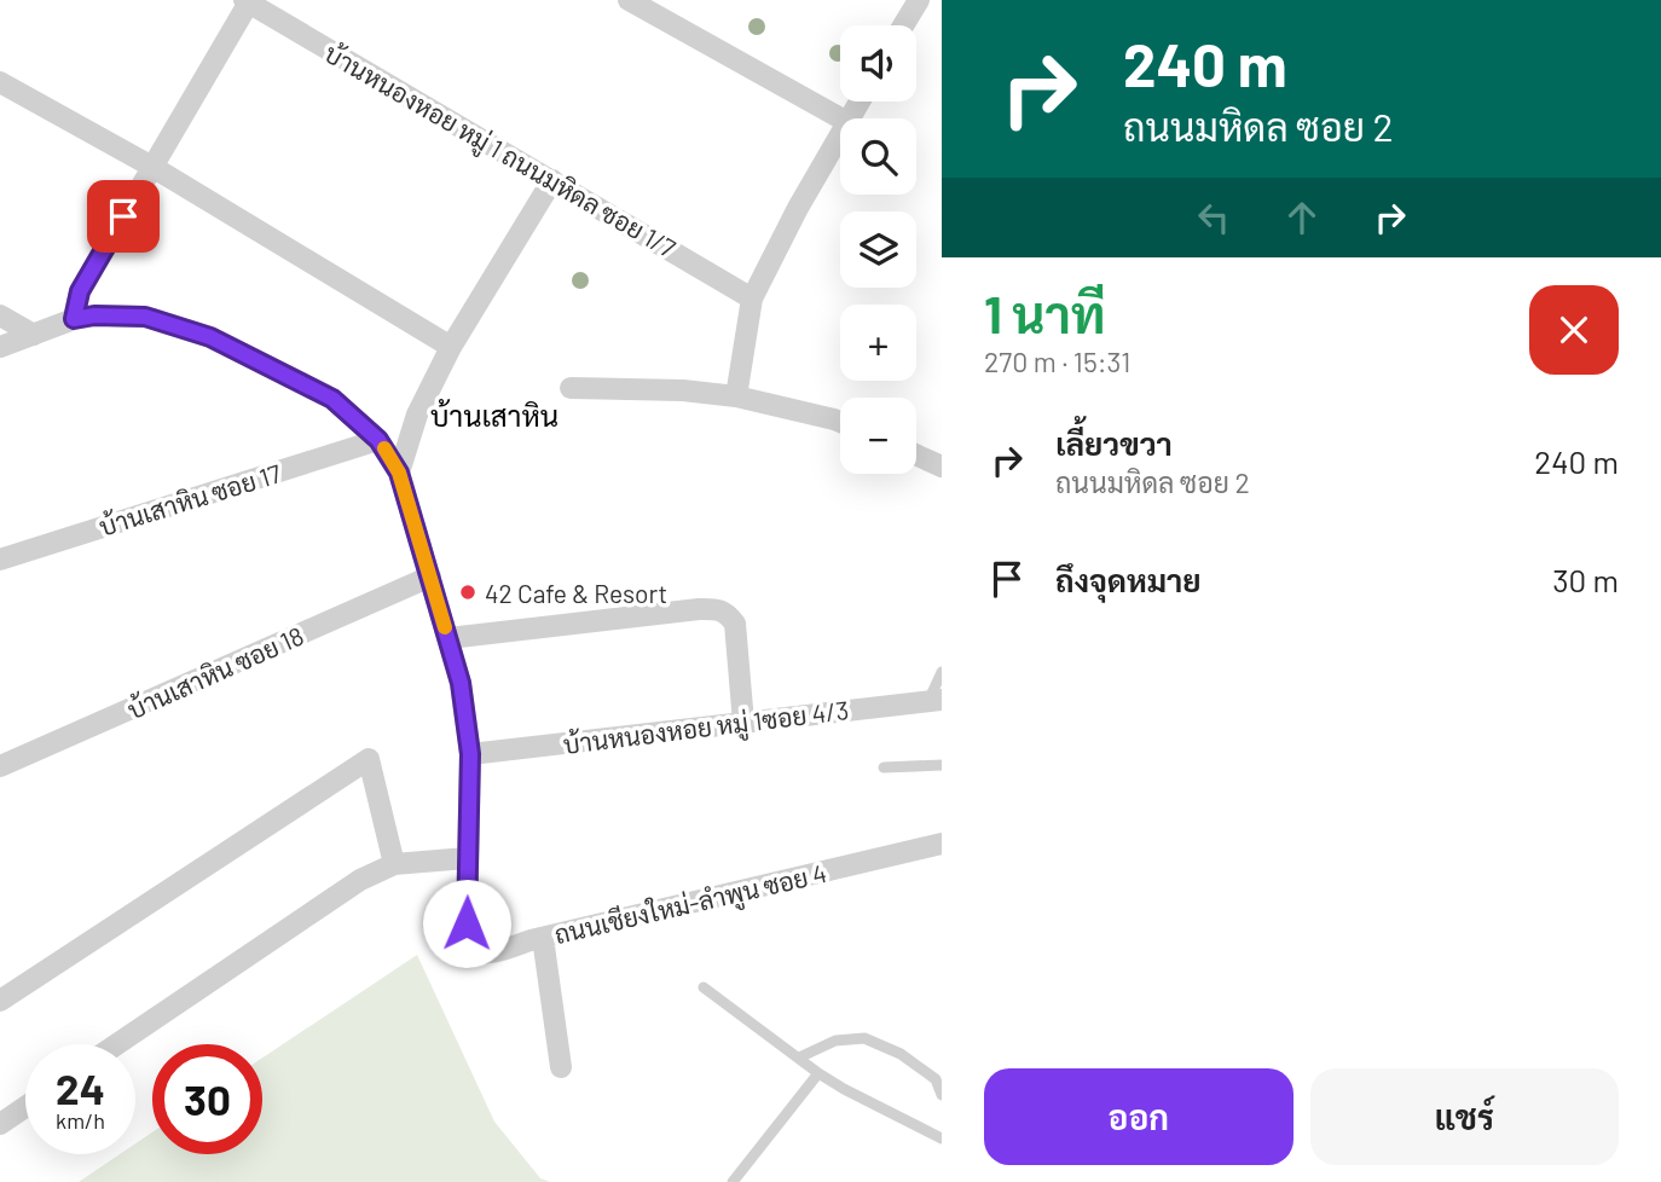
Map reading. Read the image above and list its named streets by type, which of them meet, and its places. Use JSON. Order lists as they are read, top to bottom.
{
  "streets": {
    "street": [
      "บ้านหนองหอย หมู่ 1 ถนนมหิดล ซอย 1/7",
      "บ้านเสาหิน ซอย 17",
      "บ้านเสาหิน ซอย 18",
      "บ้านหนองหอย หมู่ 1ซอย 4/3",
      "ถนนเชียงใหม่-ลำพูน ซอย 4"
    ]
  },
  "crossings": [
    ["บ้านเสาหิน ซอย 17", "ถนนเชียงใหม่-ลำพูน ซอย 4"],
    ["บ้านเสาหิน ซอย 18", "ถนนเชียงใหม่-ลำพูน ซอย 4"],
    ["บ้านหนองหอย หมู่ 1ซอย 4/3", "ถนนเชียงใหม่-ลำพูน ซอย 4"]
  ],
  "districts": ["บ้านเสาหิน"],
  "places": ["42 Cafe & Resort"],
  "page": {
    "turn": ["240 m", "ถนนมหิดล ซอย 2"],
    "map_buttons": ["+", "−"],
    "heading": ["1 นาที", "270 m · 15:31"],
    "list": [
      {
        "name": "เลี้ยวขวา",
        "note": "ถนนมหิดล ซอย 2",
        "value": "240 m"
      },
      {
        "name": "ถึงจุดหมาย",
        "value": "30 m"
      }
    ],
    "speed": "24 km/h",
    "limit": "30",
    "buttons": ["ออก", "แชร์"]
  }
}
